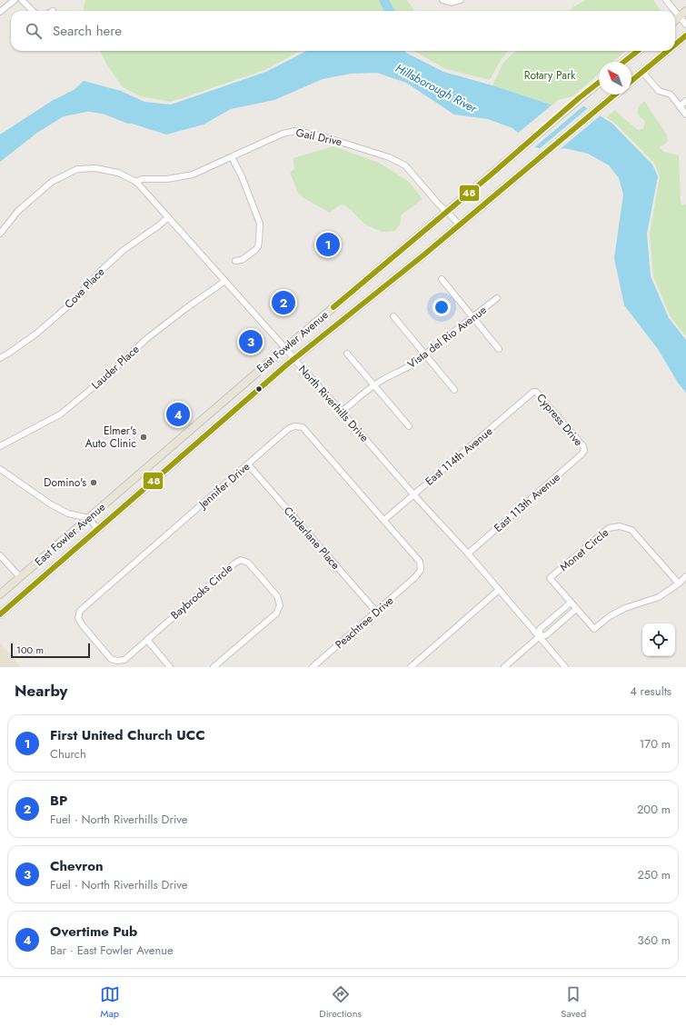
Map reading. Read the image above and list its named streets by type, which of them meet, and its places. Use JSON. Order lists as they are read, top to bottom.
{
  "streets": {
    "main road": ["East Fowler Avenue"],
    "street": [
      "Gail Drive",
      "Cove Place",
      "Vista del Rio Avenue",
      "Lauder Place",
      "North Riverhills Drive",
      "Cypress Drive",
      "East 114th Avenue",
      "Jennifer Drive",
      "East 113th Avenue",
      "Cinderlane Place",
      "Monet Circle",
      "Baybrooks Circle",
      "Peachtree Drive"
    ]
  },
  "crossings": [
    ["Gail Drive", "East Fowler Avenue"],
    ["Gail Drive", "North Riverhills Drive"],
    ["Cove Place", "North Riverhills Drive"],
    ["Vista del Rio Avenue", "North Riverhills Drive"],
    ["East Fowler Avenue", "North Riverhills Drive"],
    ["Lauder Place", "North Riverhills Drive"],
    ["North Riverhills Drive", "East 114th Avenue"],
    ["North Riverhills Drive", "East 113th Avenue"],
    ["Cypress Drive", "East 114th Avenue"],
    ["Cypress Drive", "East 113th Avenue"],
    ["East 114th Avenue", "Jennifer Drive"],
    ["Jennifer Drive", "Cinderlane Place"],
    ["Jennifer Drive", "Baybrooks Circle"],
    ["Jennifer Drive", "Peachtree Drive"],
    ["Cinderlane Place", "Peachtree Drive"]
  ],
  "water": ["Hillsborough River"],
  "parks": ["Rotary Park"],
  "places": ["Elmer's Auto Clinic", "Domino's"],
  "lines": ["transit line 48"],
  "scale_bar": "100 m",
  "north": "top left",
  "page": {
    "search": "Search here",
    "pins": [
      "1",
      "2",
      "3",
      "4"
    ],
    "scale": "100 m",
    "heading": ["Nearby", "4 results"],
    "list": [
      {
        "mark": "1",
        "name": "First United Church UCC",
        "note": "Church",
        "value": "170 m"
      },
      {
        "mark": "2",
        "name": "BP",
        "note": "Fuel · North Riverhills Drive",
        "value": "200 m"
      },
      {
        "mark": "3",
        "name": "Chevron",
        "note": "Fuel · North Riverhills Drive",
        "value": "250 m"
      },
      {
        "mark": "4",
        "name": "Overtime Pub",
        "note": "Bar · East Fowler Avenue",
        "value": "360 m"
      }
    ],
    "nav": ["Map", "Directions", "Saved"]
  }
}
